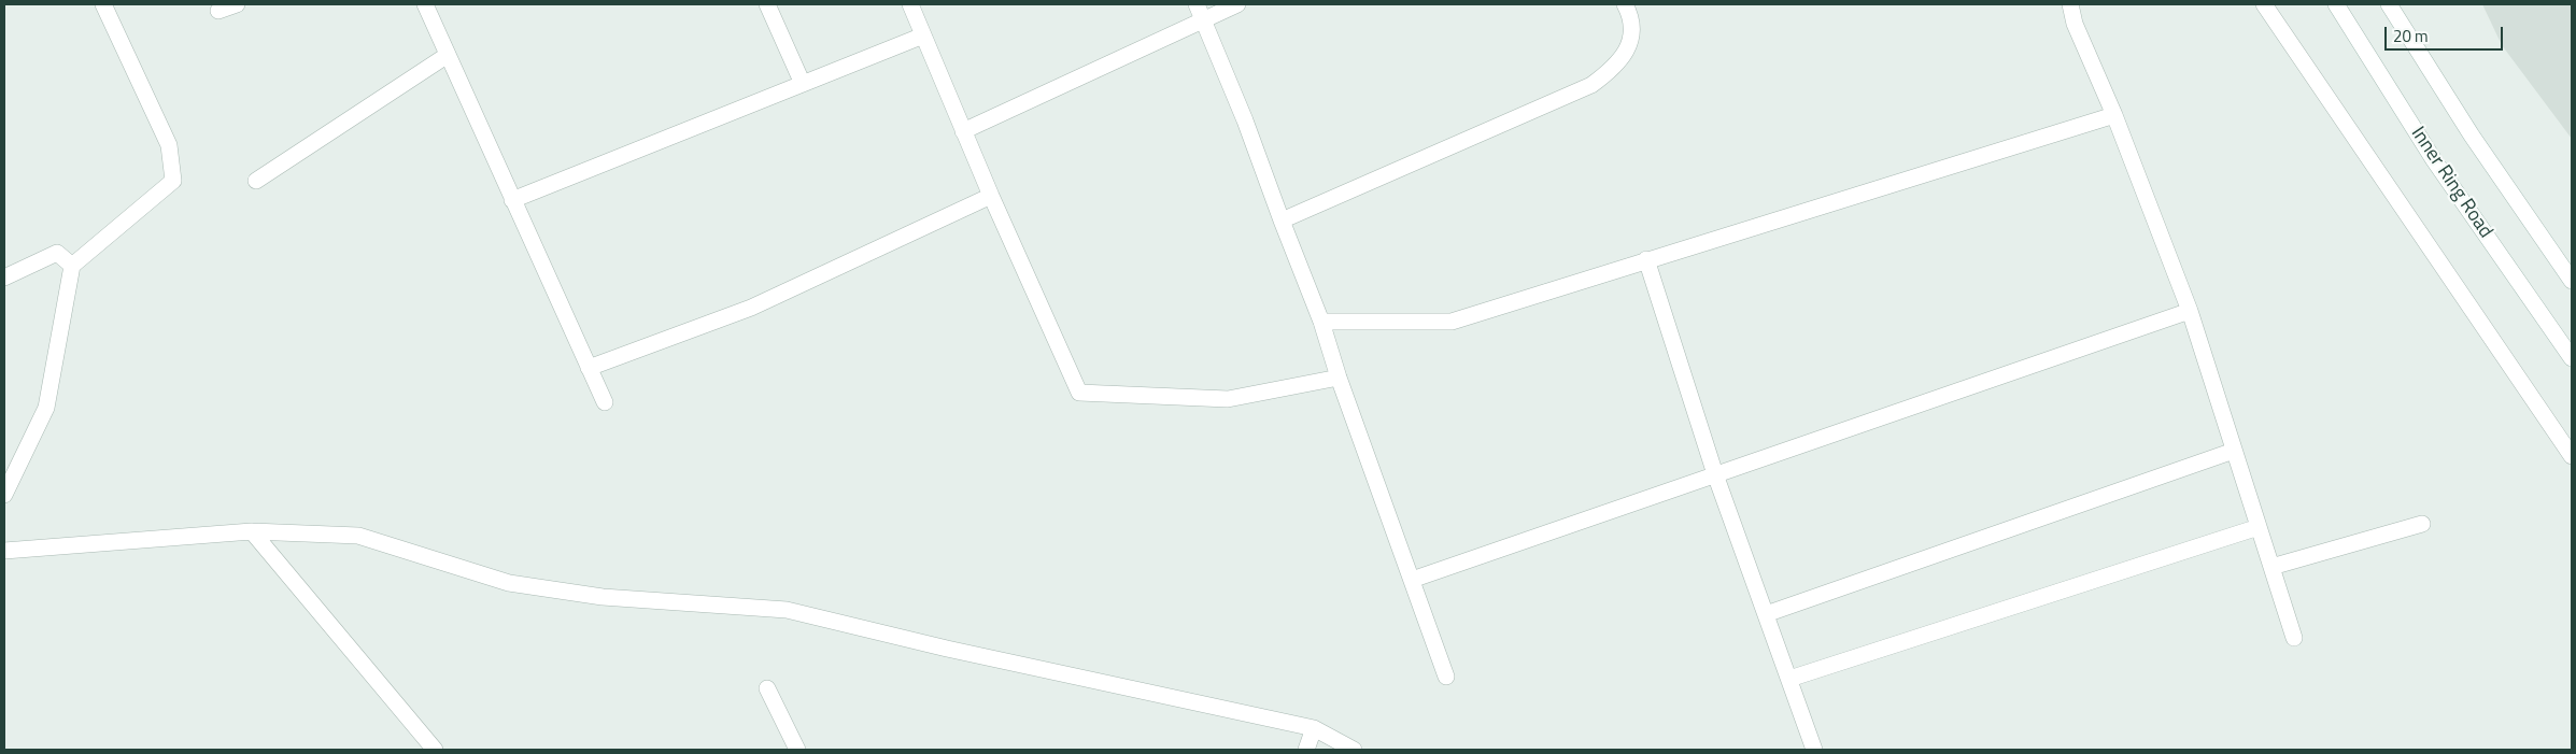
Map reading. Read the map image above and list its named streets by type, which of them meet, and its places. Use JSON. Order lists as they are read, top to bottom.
{
  "streets": {
    "street": ["Inner Ring Road"]
  },
  "scale_bar": "20 m"
}
